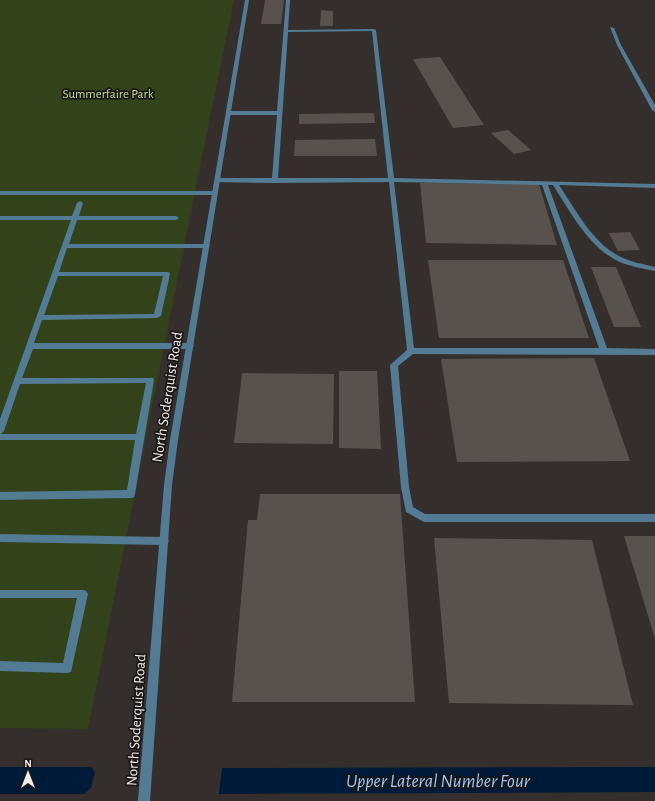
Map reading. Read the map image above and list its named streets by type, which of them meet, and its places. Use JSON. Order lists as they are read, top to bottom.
{
  "streets": {
    "street": ["North Soderquist Road"]
  },
  "water": ["Upper Lateral Number Four"],
  "parks": ["Summerfaire Park"],
  "north": "top"
}
